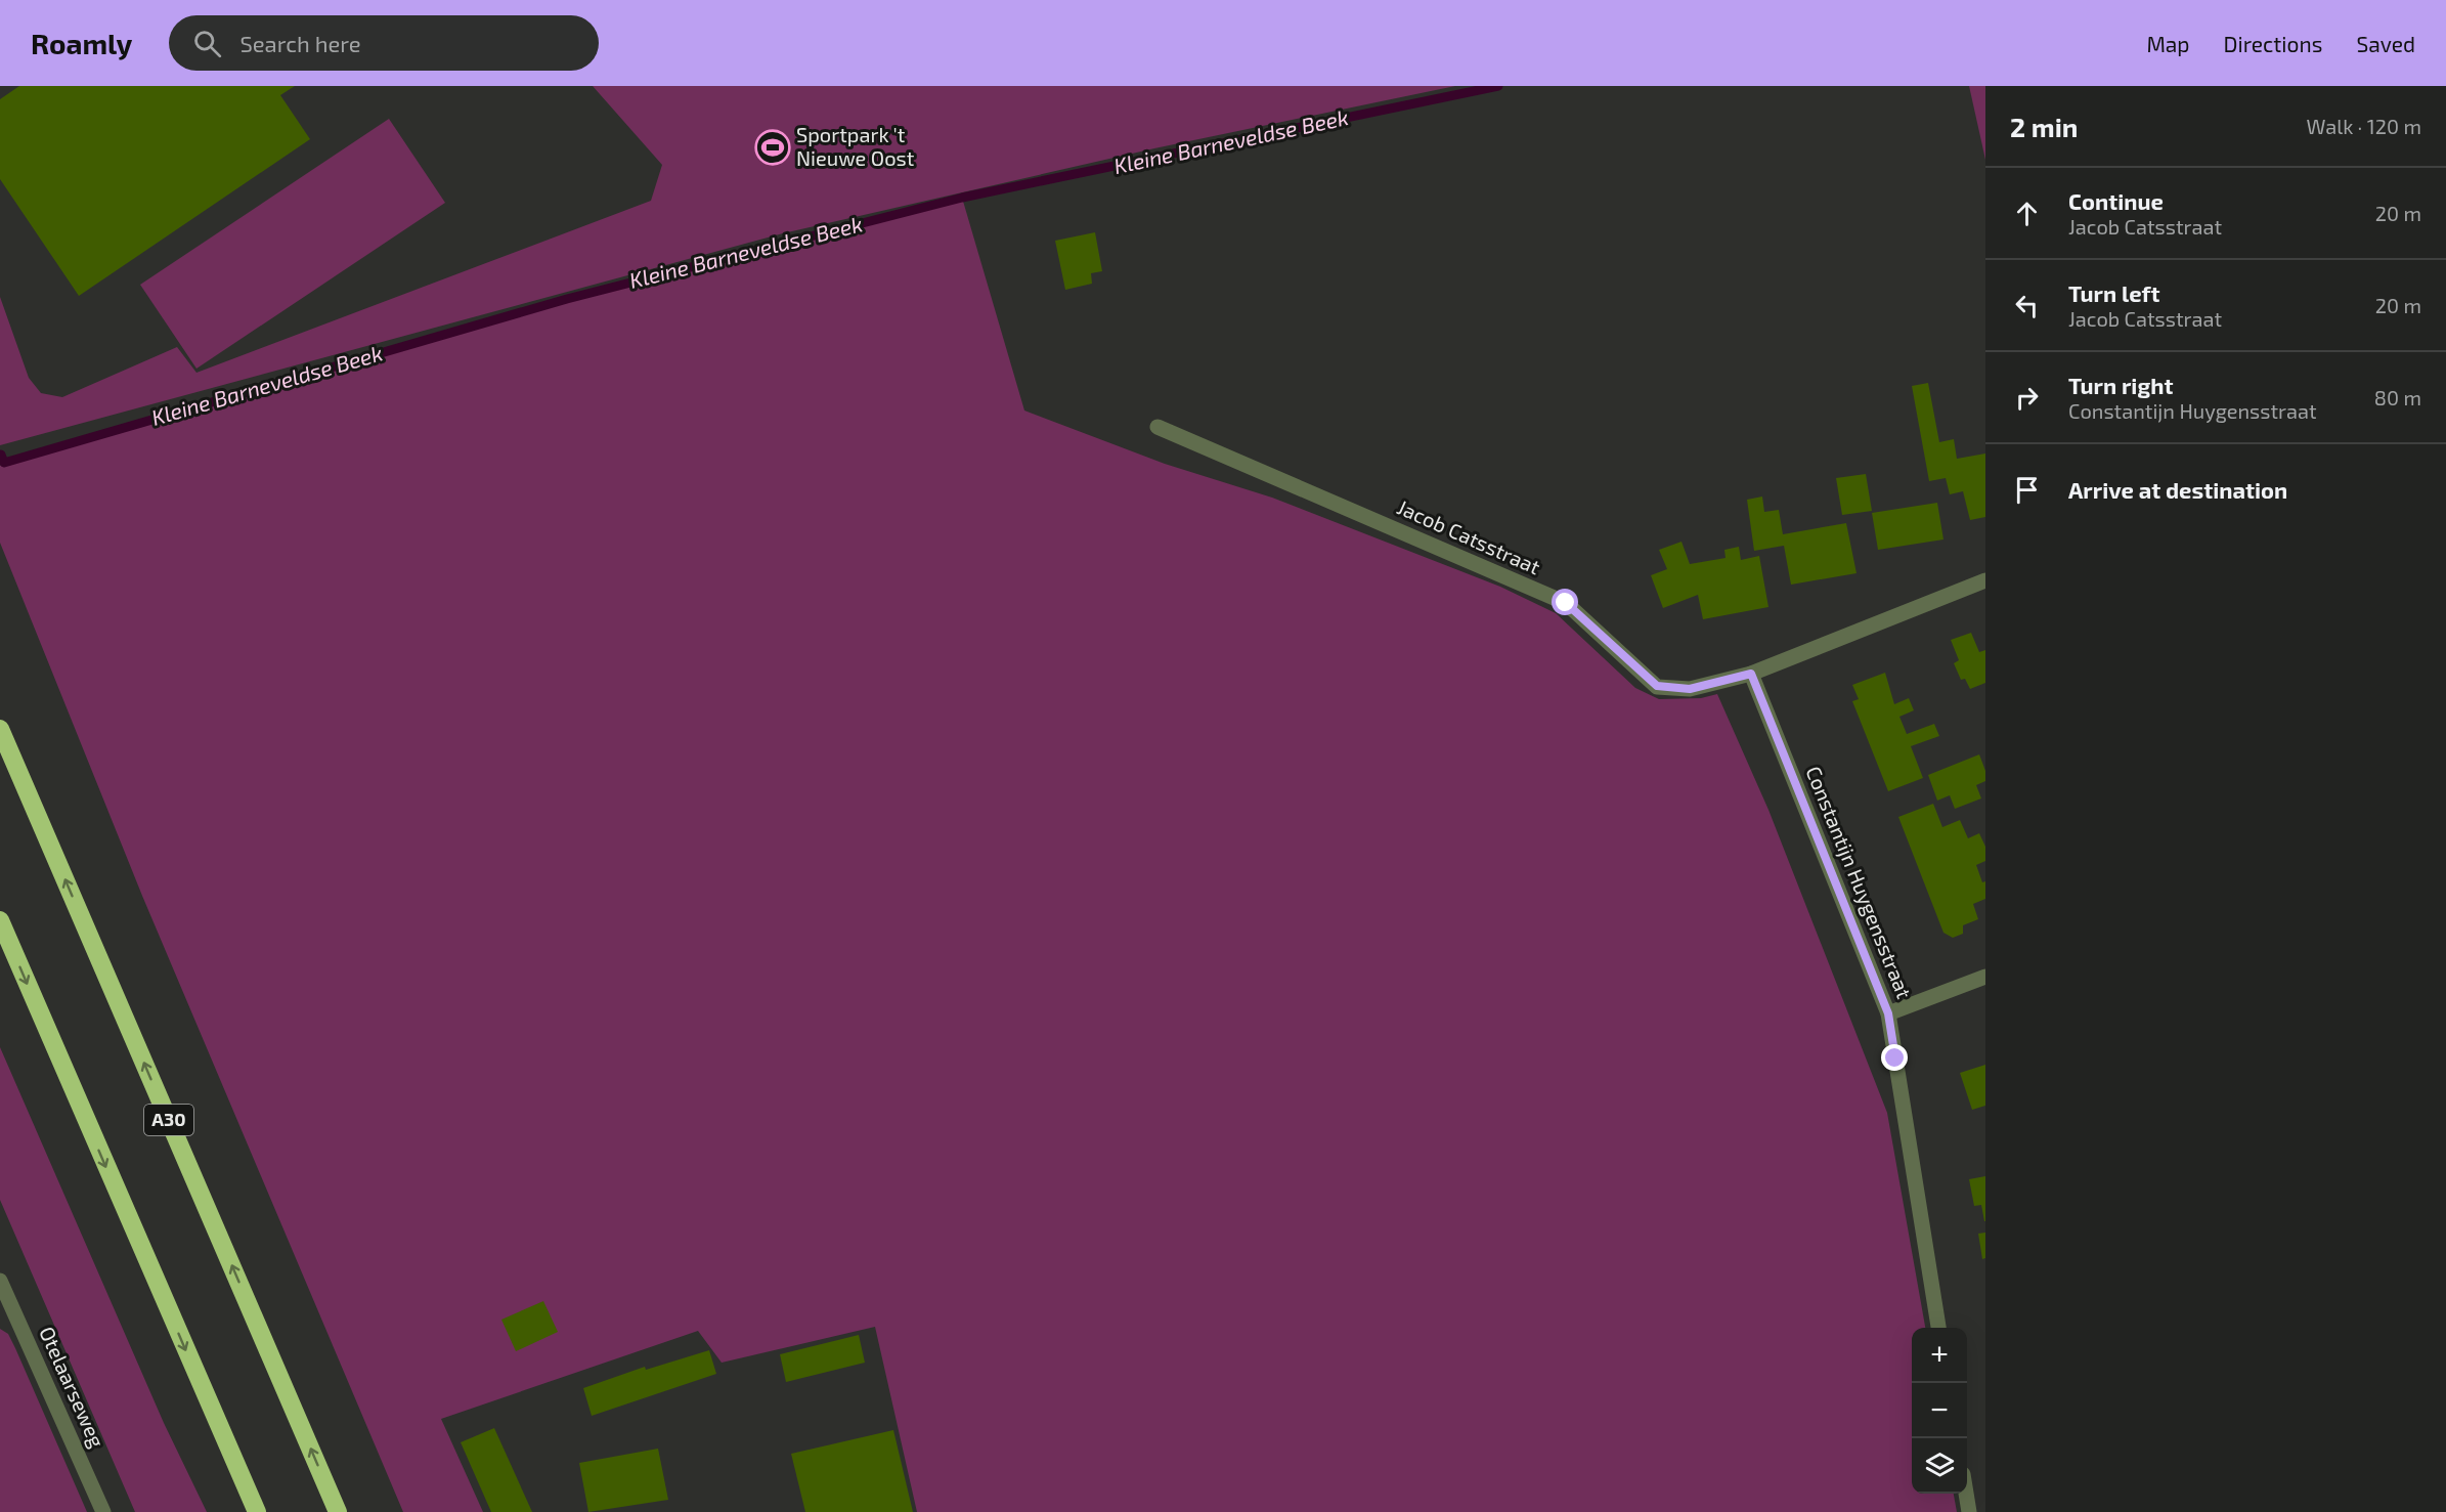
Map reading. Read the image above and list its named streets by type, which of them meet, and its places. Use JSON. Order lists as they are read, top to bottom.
{
  "streets": {
    "highway": ["A30"],
    "street": ["Jacob Catsstraat", "Constantijn Huygensstraat", "Otelaarseweg"]
  },
  "crossings": [
    ["Jacob Catsstraat", "Constantijn Huygensstraat"]
  ],
  "water": ["Kleine Barneveldse Beek"],
  "places": {
    "sports": ["Sportpark 't Nieuwe Oost"]
  },
  "page": {
    "header": "Roamly",
    "search": "Search here",
    "nav": ["Map", "Directions", "Saved"],
    "heading": ["2 min", "Walk · 120 m"],
    "list": [
      ["Continue", "Jacob Catsstraat", "20 m"],
      ["Turn left", "Jacob Catsstraat", "20 m"],
      ["Turn right", "Constantijn Huygensstraat", "80 m"],
      "Arrive at destination"
    ],
    "map_buttons": ["+", "−"]
  }
}
